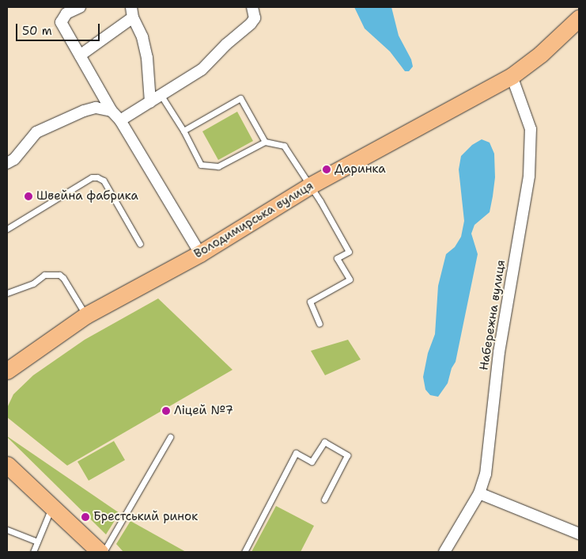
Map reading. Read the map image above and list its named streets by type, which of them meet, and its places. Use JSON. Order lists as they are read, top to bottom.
{
  "streets": {
    "main road": ["Володимирська вулиця"],
    "street": ["Набережна вулиця"]
  },
  "crossings": [
    ["Володимирська вулиця", "Набережна вулиця"]
  ],
  "places": [
    "Даринка",
    "Швейна фабрика",
    "Ліцей №7",
    "Брестський ринок"
  ],
  "scale_bar": "50 m"
}
